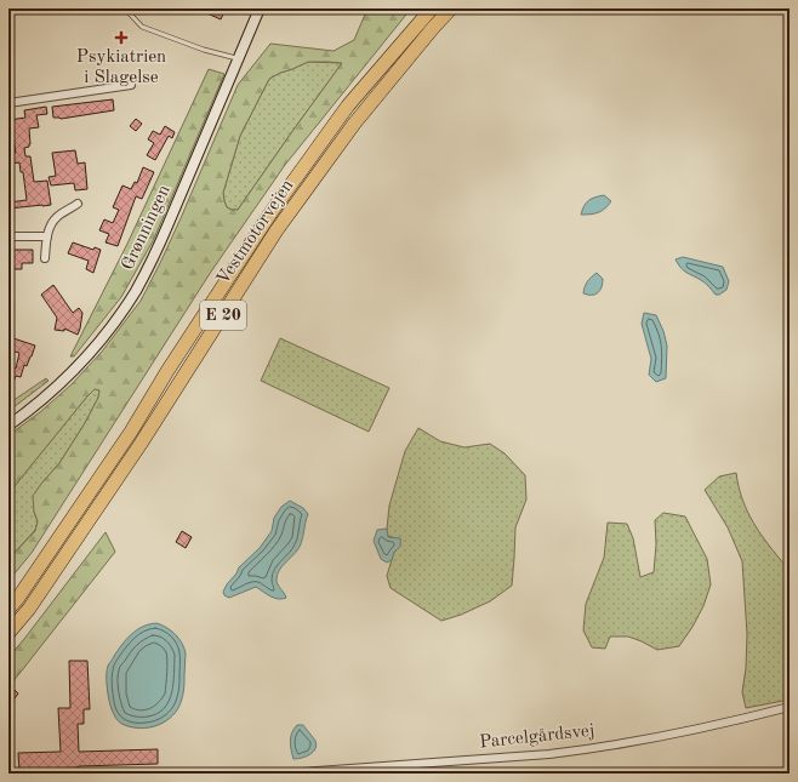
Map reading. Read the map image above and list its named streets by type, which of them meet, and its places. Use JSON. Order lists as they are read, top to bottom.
{
  "streets": {
    "highway": ["Vestmotorvejen", "E 20"],
    "main road": ["Grønningen"],
    "street": ["Parcelgårdsvej"]
  },
  "places": {
    "health": ["Psykiatrien i Slagelse"]
  }
}
